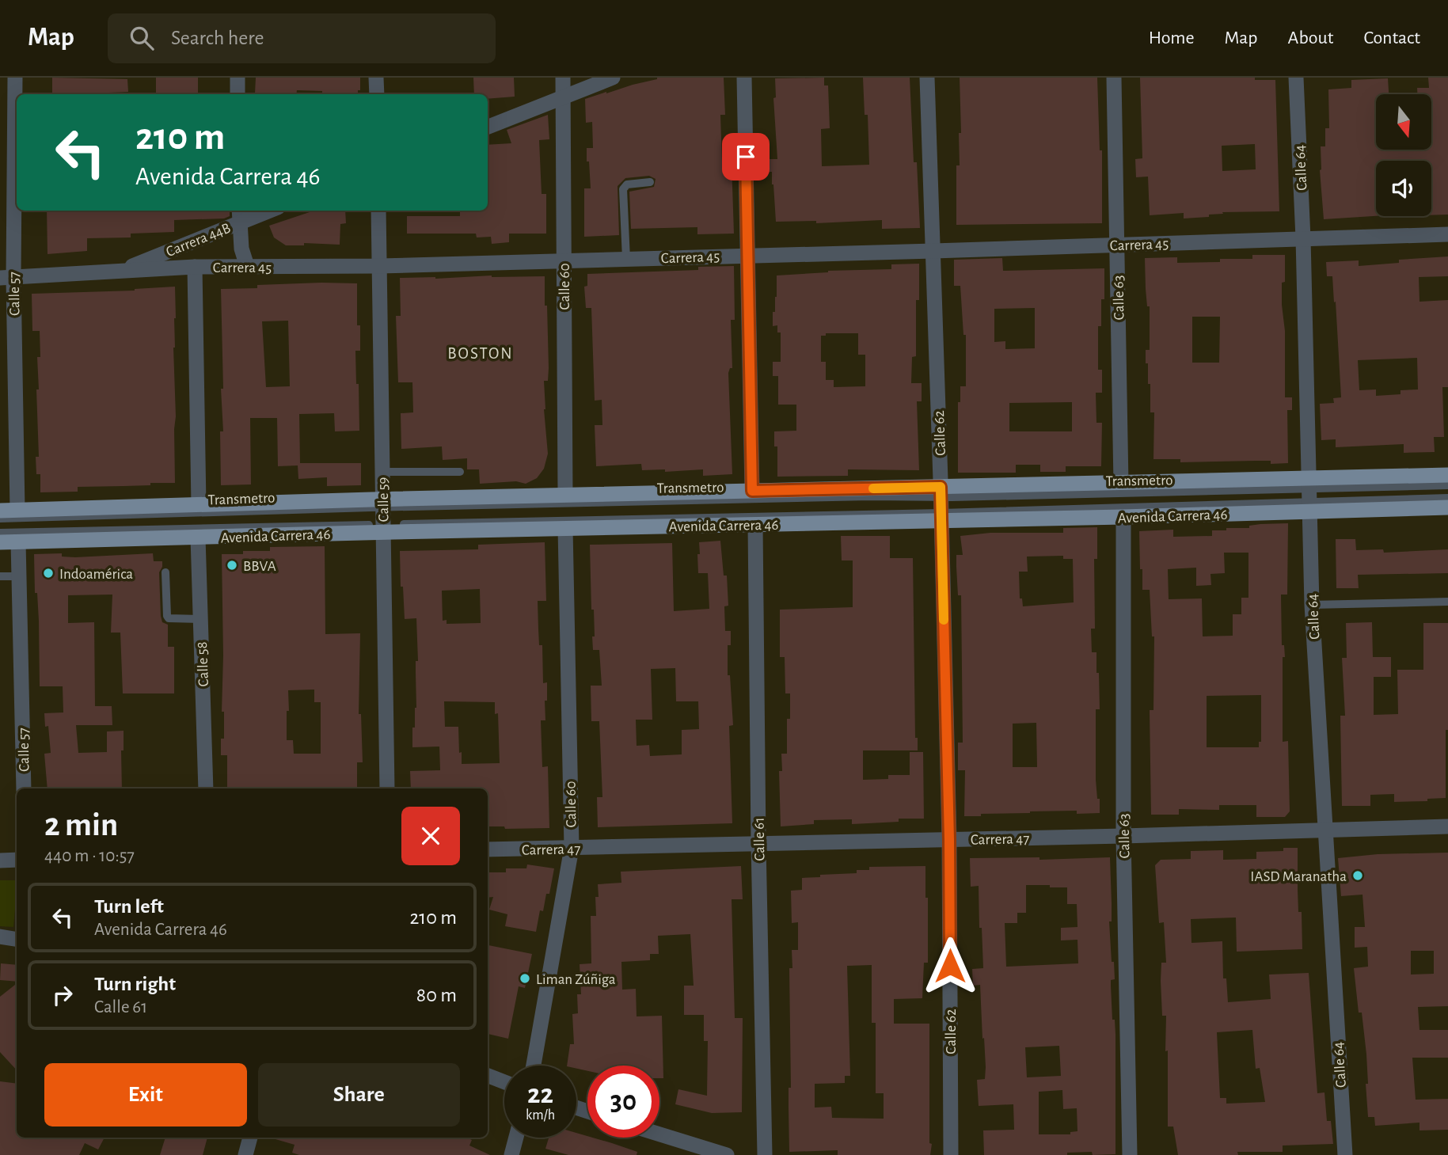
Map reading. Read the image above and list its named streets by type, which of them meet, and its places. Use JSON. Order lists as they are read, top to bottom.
{
  "streets": {
    "main road": ["Avenida Carrera 46"],
    "street": [
      "Calle 64",
      "Carrera 44B",
      "Carrera 45",
      "Calle 60",
      "Calle 57",
      "Calle 63",
      "Calle 62",
      "Calle 59",
      "Calle 58",
      "Carrera 47",
      "Calle 61"
    ],
    "lane": ["Transmetro"]
  },
  "crossings": [
    ["Calle 64", "Carrera 45"],
    ["Calle 64", "Transmetro"],
    ["Calle 64", "Avenida Carrera 46"],
    ["Calle 64", "Carrera 47"],
    ["Carrera 44B", "Carrera 45"],
    ["Carrera 45", "Calle 60"],
    ["Carrera 45", "Calle 57"],
    ["Carrera 45", "Calle 63"],
    ["Carrera 45", "Calle 62"],
    ["Carrera 45", "Calle 59"],
    ["Calle 60", "Avenida Carrera 46"],
    ["Calle 60", "Carrera 47"],
    ["Calle 57", "Avenida Carrera 46"],
    ["Calle 63", "Avenida Carrera 46"],
    ["Calle 63", "Carrera 47"],
    ["Calle 62", "Transmetro"],
    ["Calle 62", "Avenida Carrera 46"],
    ["Calle 62", "Carrera 47"],
    ["Transmetro", "Calle 59"],
    ["Transmetro", "Avenida Carrera 46"],
    ["Calle 59", "Avenida Carrera 46"],
    ["Avenida Carrera 46", "Calle 58"],
    ["Avenida Carrera 46", "Calle 61"],
    ["Carrera 47", "Calle 61"]
  ],
  "districts": ["BOSTON"],
  "places": [
    "BBVA",
    "Indoamérica",
    "IASD Maranatha",
    "Liman Zúñiga"
  ],
  "north": "bottom",
  "page": {
    "header": "Map",
    "search": "Search here",
    "nav": [
      "Home",
      "Map",
      "About",
      "Contact"
    ],
    "turn": ["210 m", "Avenida Carrera 46"],
    "heading": ["2 min", "440 m · 10:57"],
    "list": [
      {
        "name": "Turn left",
        "note": "Avenida Carrera 46",
        "value": "210 m"
      },
      {
        "name": "Turn right",
        "note": "Calle 61",
        "value": "80 m"
      }
    ],
    "buttons": ["Exit", "Share"],
    "speed": "22 km/h",
    "limit": "30"
  }
}
